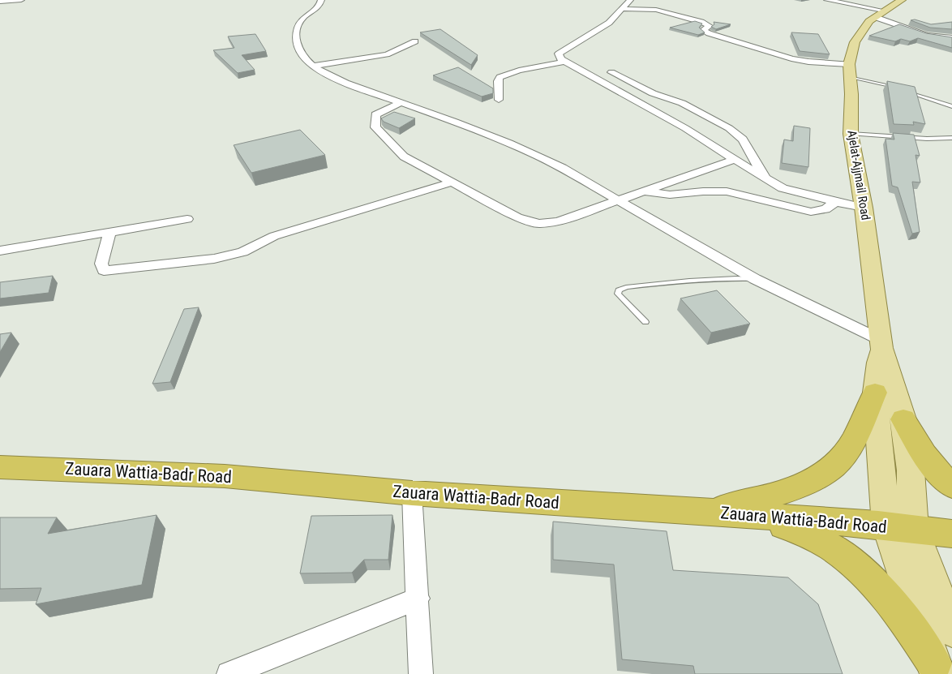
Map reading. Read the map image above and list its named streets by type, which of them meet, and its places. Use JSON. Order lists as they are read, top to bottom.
{
  "streets": {
    "highway": ["Zauara Wattia-Badr Road"],
    "main road": ["Ajelat-Ajjmail Road"]
  }
}
